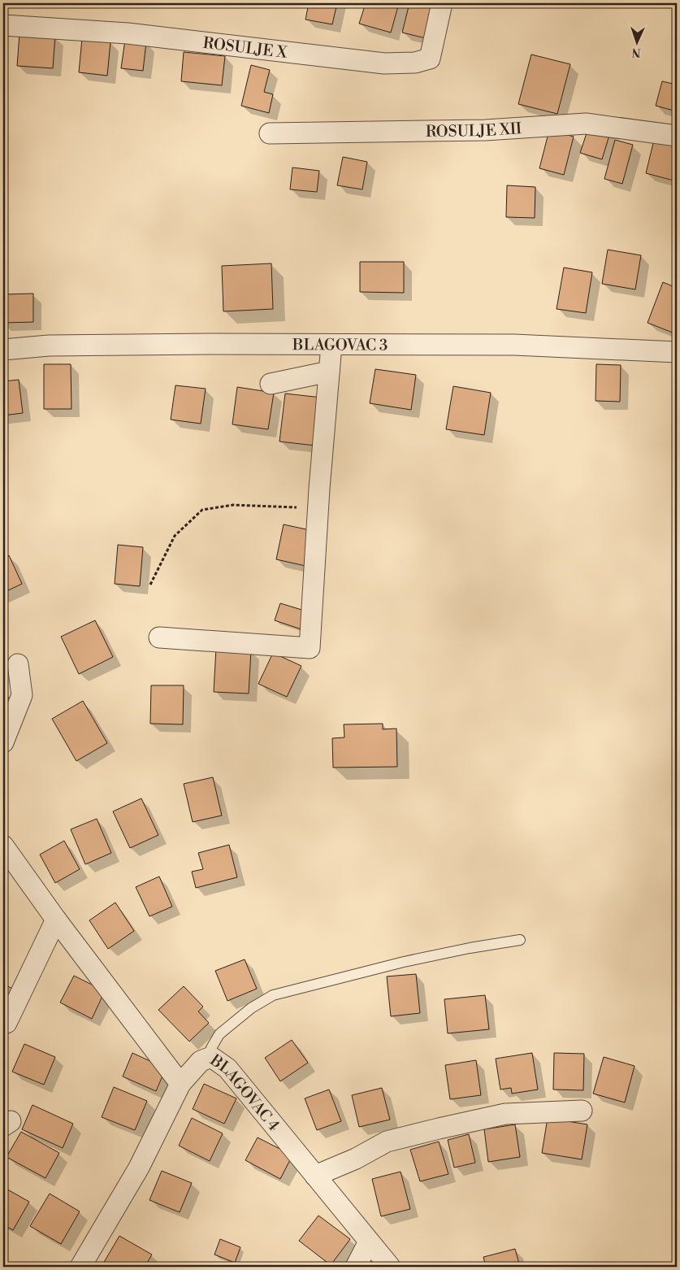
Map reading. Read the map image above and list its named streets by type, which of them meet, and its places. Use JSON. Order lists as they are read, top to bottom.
{
  "streets": {
    "street": [
      "ROSULJE X",
      "ROSULJE XII",
      "BLAGOVAC 3",
      "BLAGOVAC 4"
    ]
  },
  "north": "bottom"
}
